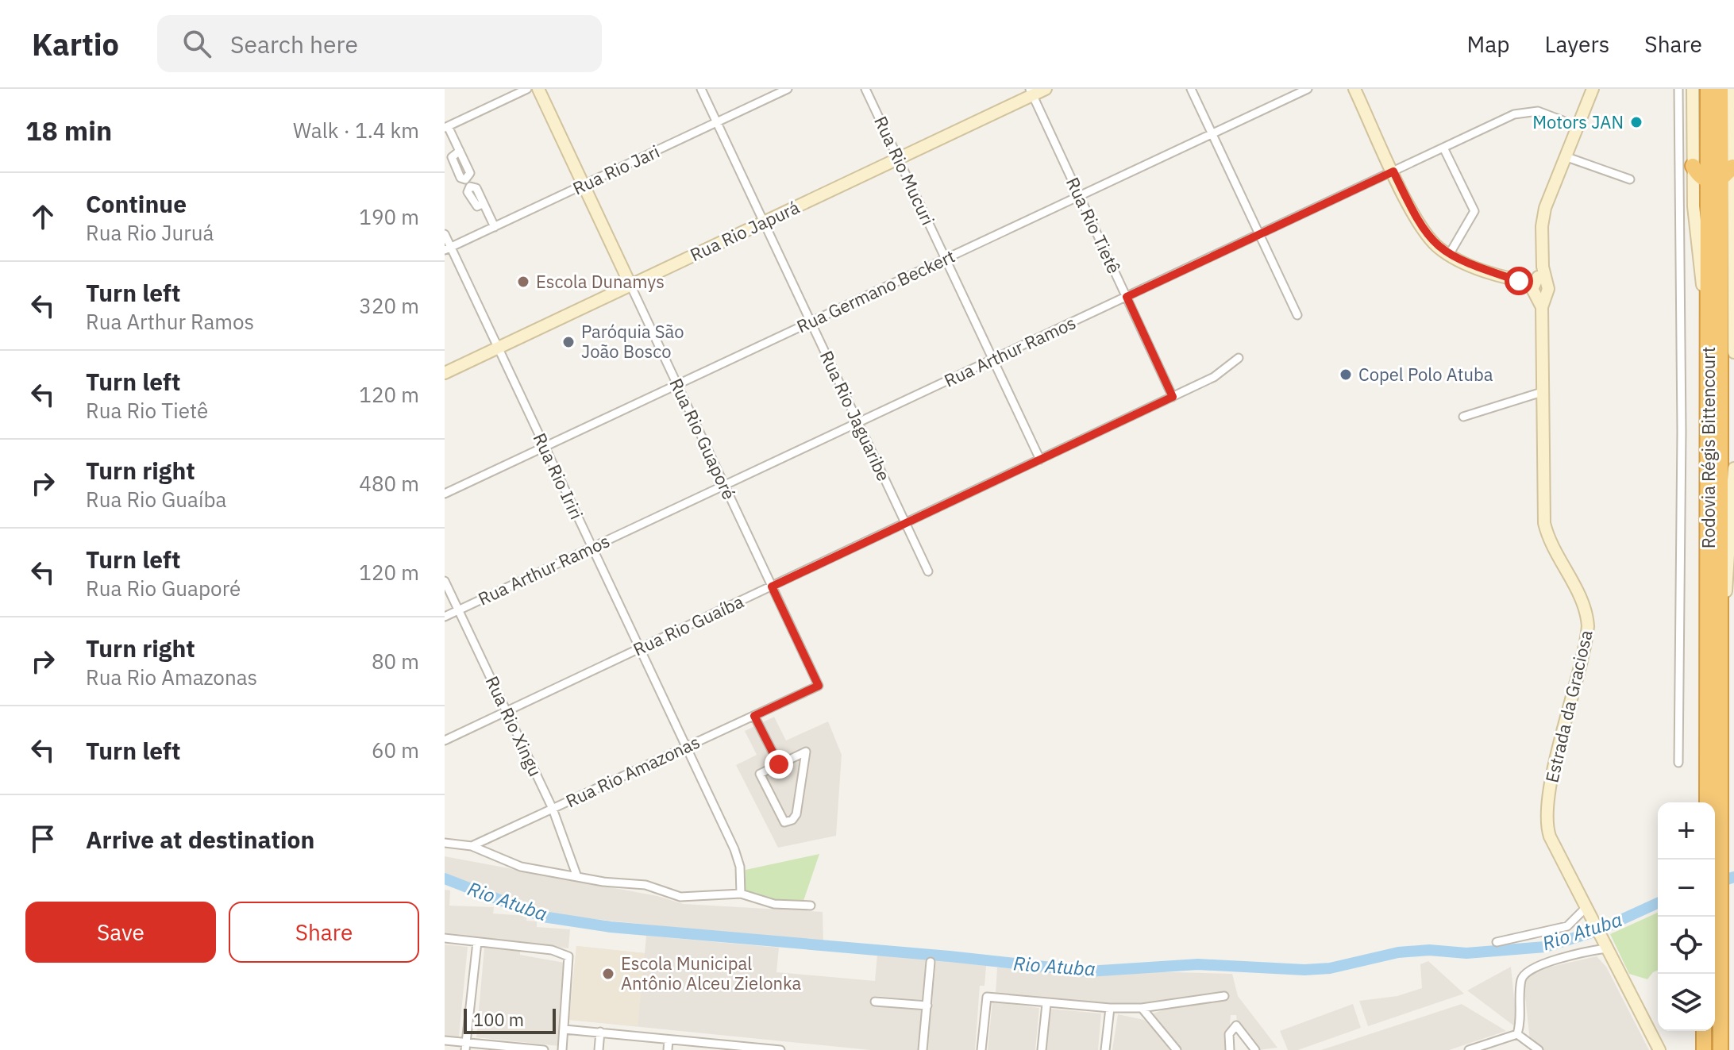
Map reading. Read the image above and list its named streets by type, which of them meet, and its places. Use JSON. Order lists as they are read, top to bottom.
{
  "streets": {
    "highway": ["Rodovia Régis Bittencourt"],
    "main road": ["Rua Rio Japurá", "Rua Rio Guaporé", "Estrada da Graciosa"],
    "street": [
      "Rua Rio Jari",
      "Rua Rio Mucuri",
      "Rua Rio Tietê",
      "Rua Germano Beckert",
      "Rua Arthur Ramos",
      "Rua Rio Jaguaribe",
      "Rua Rio Iriri",
      "Rua Rio Guaíba",
      "Rua Rio Xingu",
      "Rua Rio Amazonas"
    ]
  },
  "crossings": [
    ["Rua Rio Jari", "Rua Rio Jaguaribe"],
    ["Rua Rio Jari", "Rua Rio Guaporé"],
    ["Rua Rio Jari", "Rua Rio Iriri"],
    ["Rua Rio Mucuri", "Rua Rio Japurá"],
    ["Rua Rio Mucuri", "Rua Germano Beckert"],
    ["Rua Rio Mucuri", "Rua Arthur Ramos"],
    ["Rua Rio Mucuri", "Rua Rio Guaíba"],
    ["Rua Rio Tietê", "Rua Rio Japurá"],
    ["Rua Rio Tietê", "Rua Germano Beckert"],
    ["Rua Rio Tietê", "Rua Arthur Ramos"],
    ["Rua Rio Tietê", "Rua Rio Guaíba"],
    ["Rua Rio Japurá", "Rua Rio Jaguaribe"],
    ["Rua Rio Japurá", "Rua Rio Guaporé"],
    ["Rua Rio Japurá", "Rua Rio Iriri"],
    ["Rua Germano Beckert", "Rua Rio Jaguaribe"],
    ["Rua Germano Beckert", "Rua Rio Guaporé"],
    ["Rua Germano Beckert", "Rua Rio Iriri"],
    ["Rua Arthur Ramos", "Rua Rio Jaguaribe"],
    ["Rua Arthur Ramos", "Rua Rio Guaporé"],
    ["Rua Arthur Ramos", "Rua Rio Iriri"],
    ["Rua Arthur Ramos", "Rua Rio Xingu"],
    ["Rua Rio Jaguaribe", "Rua Rio Guaíba"],
    ["Rua Rio Guaporé", "Rua Rio Guaíba"],
    ["Rua Rio Guaporé", "Rua Rio Amazonas"],
    ["Rua Rio Iriri", "Rua Rio Guaíba"],
    ["Rua Rio Iriri", "Rua Rio Amazonas"],
    ["Rua Rio Guaíba", "Rua Rio Xingu"],
    ["Rua Rio Xingu", "Rua Rio Amazonas"]
  ],
  "water": ["Rio Atuba"],
  "places": [
    "Motors JAN",
    "Escola Dunamys",
    "Paróquia São João Bosco",
    "Copel Polo Atuba",
    "Escola Municipal Antônio Alceu Zielonka"
  ],
  "scale_bar": "100 m",
  "page": {
    "header": "Kartio",
    "search": "Search here",
    "nav": ["Map", "Layers", "Share"],
    "heading": ["18 min", "Walk · 1.4 km"],
    "list": [
      ["Continue", "Rua Rio Juruá", "190 m"],
      ["Turn left", "Rua Arthur Ramos", "320 m"],
      ["Turn left", "Rua Rio Tietê", "120 m"],
      ["Turn right", "Rua Rio Guaíba", "480 m"],
      ["Turn left", "Rua Rio Guaporé", "120 m"],
      ["Turn right", "Rua Rio Amazonas", "80 m"],
      ["Turn left", "60 m"],
      "Arrive at destination"
    ],
    "map_buttons": ["+", "−"],
    "buttons": ["Save", "Share"],
    "scale": "100 m"
  }
}
